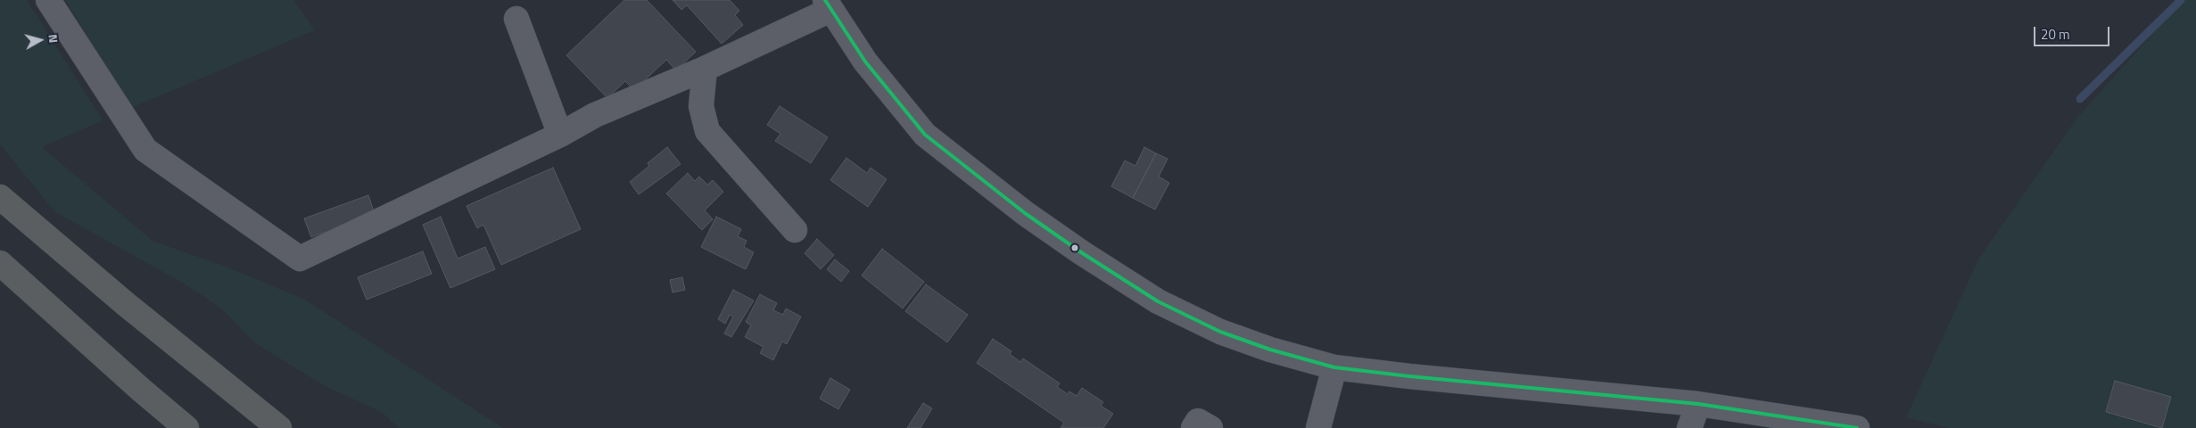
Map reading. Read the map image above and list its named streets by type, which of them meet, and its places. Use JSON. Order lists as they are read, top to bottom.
{
  "scale_bar": "20 m",
  "north": "right"
}
